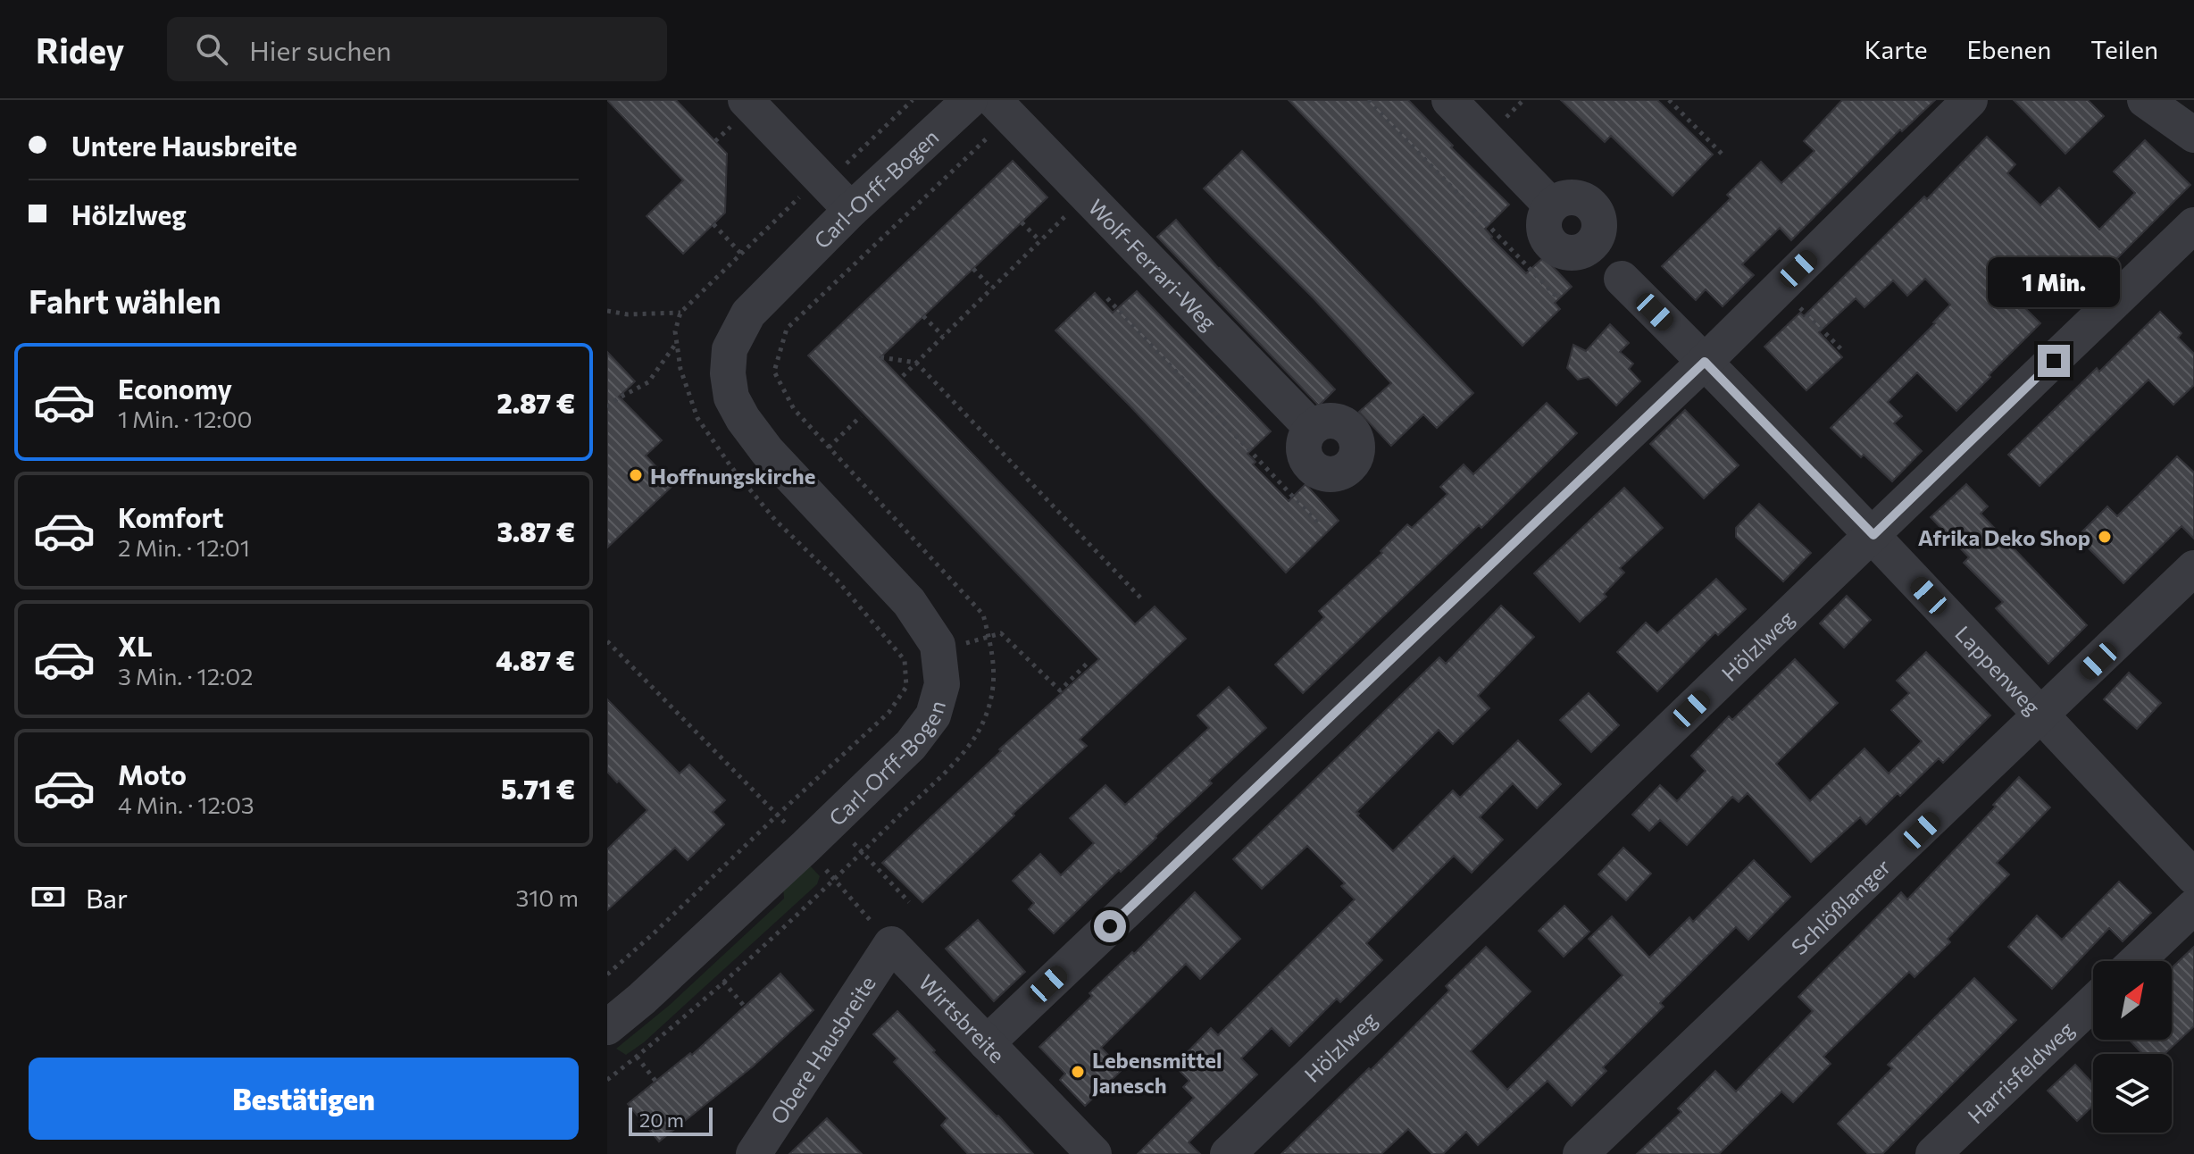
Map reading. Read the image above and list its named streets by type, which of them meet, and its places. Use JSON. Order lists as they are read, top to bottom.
{
  "streets": {
    "street": [
      "Carl-Orff-Bogen",
      "Wolf-Ferrari-Weg",
      "Hölzlweg",
      "Lappenweg",
      "Schlößlanger",
      "Wirtsbreite",
      "Obere Hausbreite",
      "Harrisfeldweg"
    ]
  },
  "crossings": [
    ["Hölzlweg", "Lappenweg"],
    ["Lappenweg", "Schlößlanger"],
    ["Wirtsbreite", "Obere Hausbreite"]
  ],
  "places": ["Hoffnungskirche", "Afrika Deko Shop", "Lebensmittel Janesch"],
  "scale_bar": "20 m",
  "north": "top right",
  "page": {
    "header": "Ridey",
    "search": "Hier suchen",
    "nav": ["Karte", "Ebenen", "Teilen"],
    "banner": ["Untere Hausbreite", "Hölzlweg"],
    "heading": "Fahrt wählen",
    "bubble": "1 Min.",
    "list": [
      {
        "name": "Economy",
        "note": "1 Min. · 12:00",
        "value": "2.87 €"
      },
      {
        "name": "Komfort",
        "note": "2 Min. · 12:01",
        "value": "3.87 €"
      },
      {
        "name": "XL",
        "note": "3 Min. · 12:02",
        "value": "4.87 €"
      },
      {
        "name": "Moto",
        "note": "4 Min. · 12:03",
        "value": "5.71 €"
      }
    ],
    "pay": ["Bar", "310 m"],
    "buttons": "Bestätigen",
    "scale": "20 m"
  }
}
